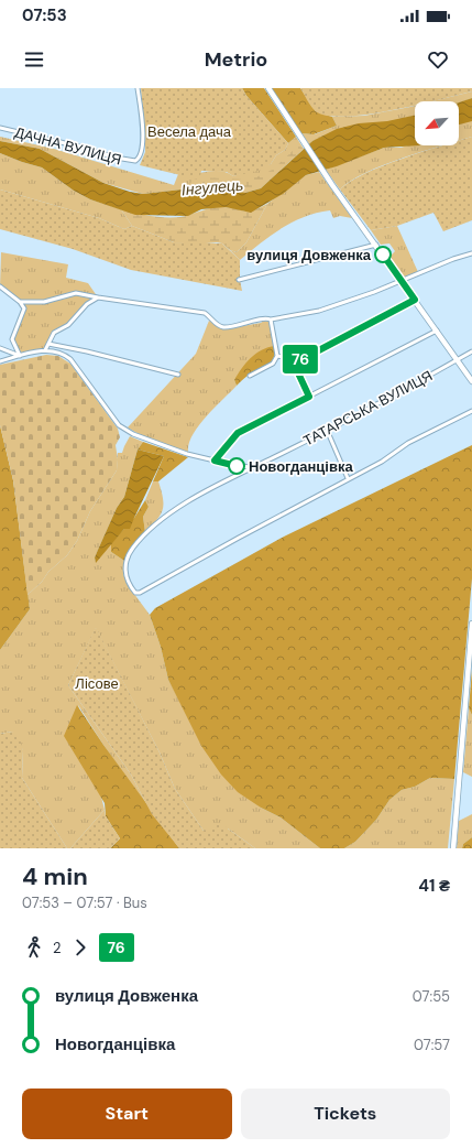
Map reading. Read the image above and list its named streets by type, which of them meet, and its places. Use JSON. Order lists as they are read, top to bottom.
{
  "streets": {
    "street": ["ДАЧНА ВУЛИЦЯ", "ТАТАРСЬКА ВУЛИЦЯ"]
  },
  "water": ["Інгулець"],
  "parks": ["Весела дача", "Лісове"],
  "places": ["вулиця Довженка", "Новогданцівка"],
  "lines": ["bus line 76"],
  "north": "bottom left",
  "page": {
    "status": "07:53",
    "header": "Metrio",
    "on_map": "76",
    "heading": ["4 min", "07:53 – 07:57 · Bus", "41 ₴"],
    "legs": ["2", "76"],
    "list": [
      {
        "name": "вулиця Довженка",
        "value": "07:55"
      },
      {
        "name": "Новогданцівка",
        "value": "07:57"
      }
    ],
    "buttons": ["Start", "Tickets"]
  }
}
